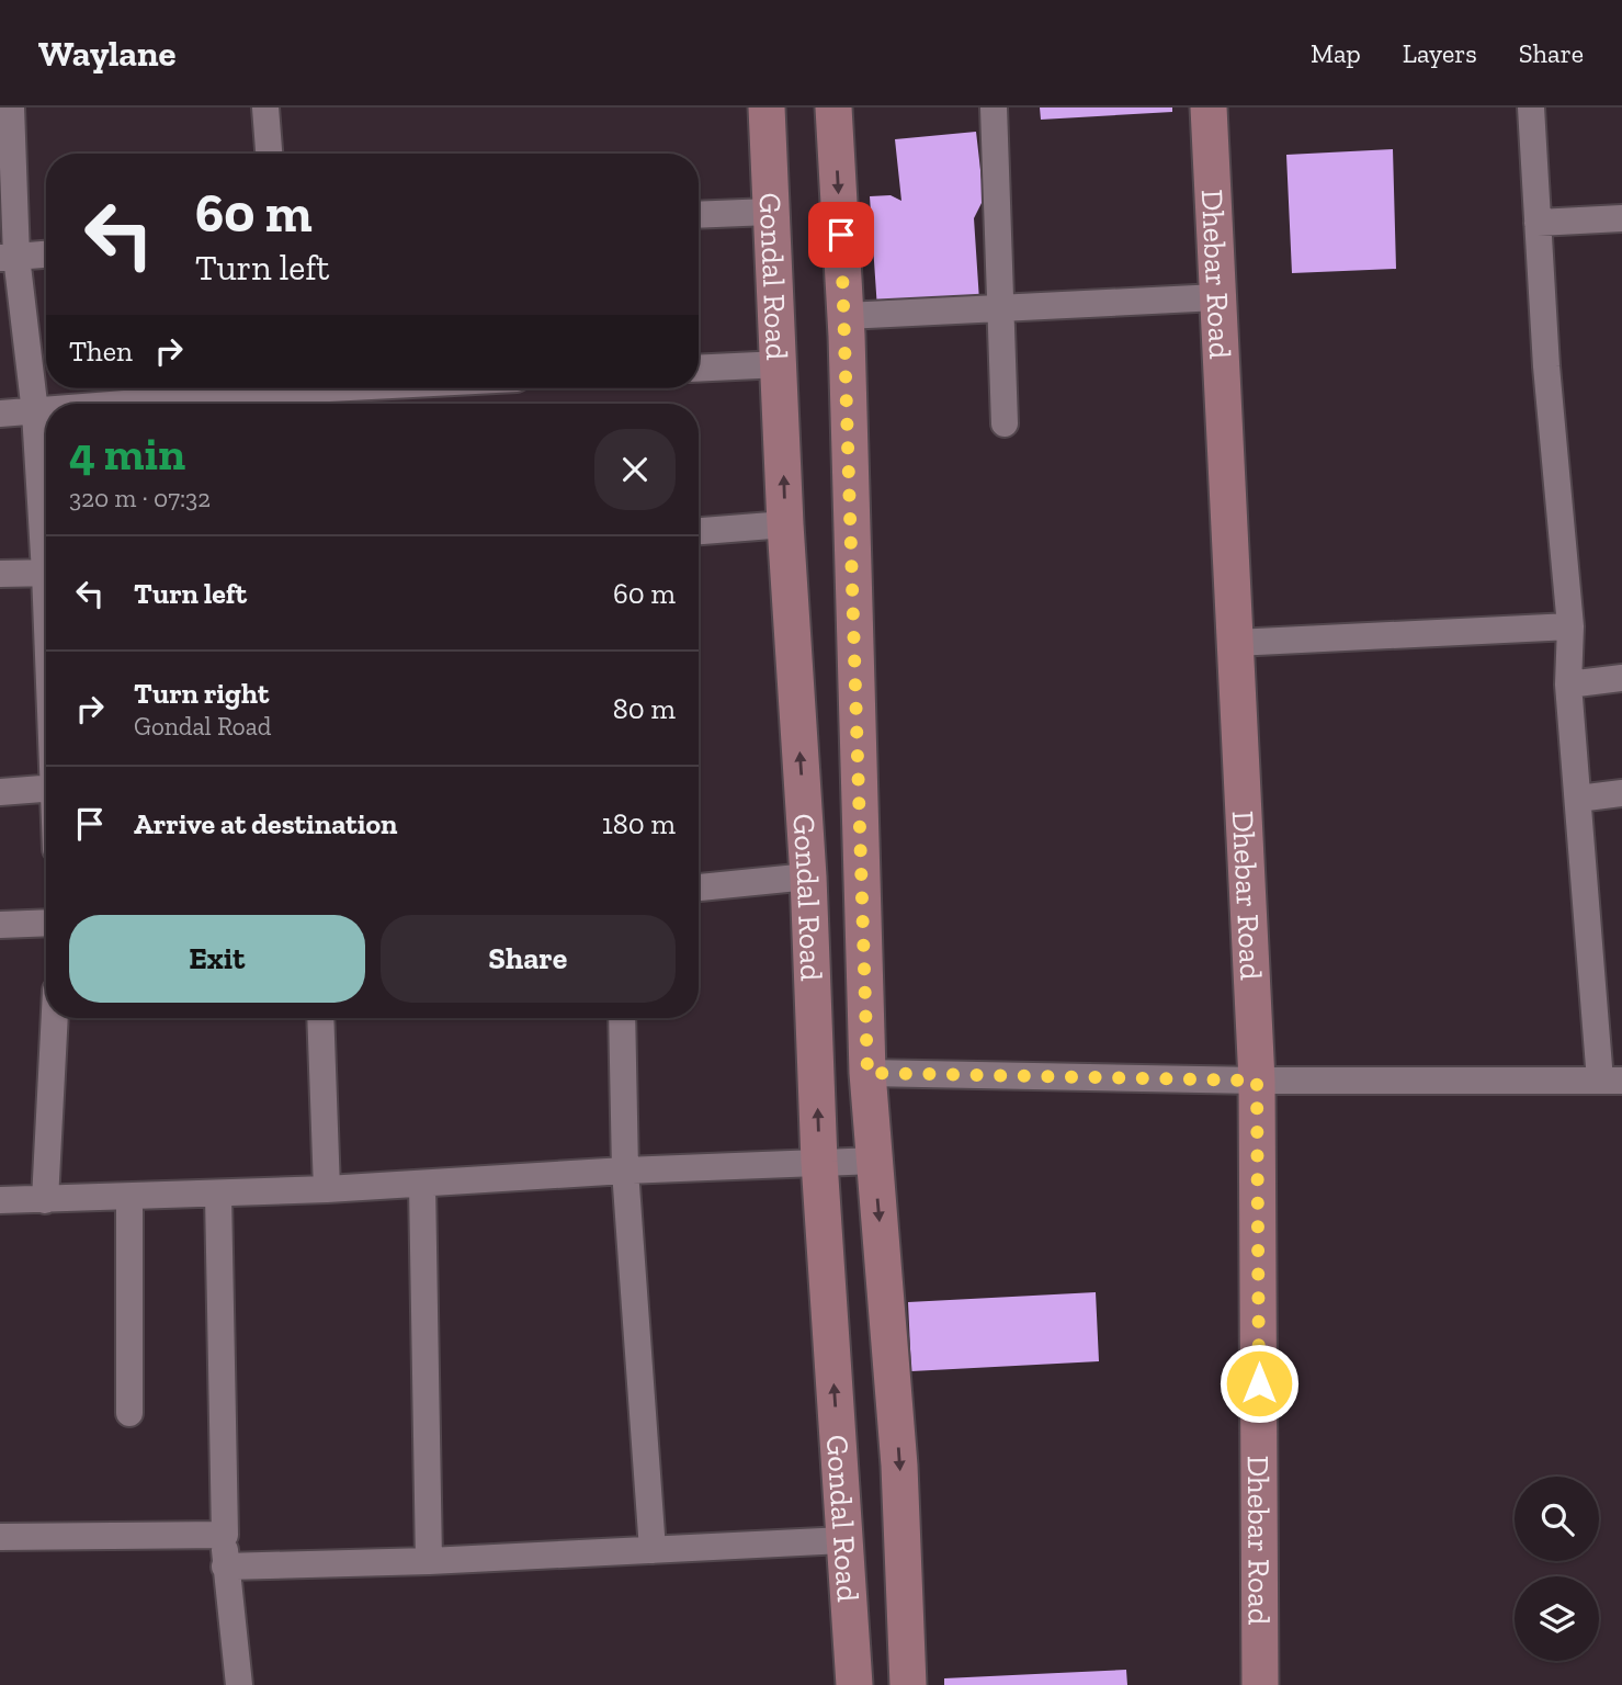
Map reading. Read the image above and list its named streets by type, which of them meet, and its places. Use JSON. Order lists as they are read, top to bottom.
{
  "streets": {
    "main road": ["Dhebar Road", "Gondal Road"]
  },
  "page": {
    "header": "Waylane",
    "nav": ["Map", "Layers", "Share"],
    "turn": ["60 m", "Turn left"],
    "then": "Then",
    "heading": ["4 min", "320 m · 07:32"],
    "list": [
      {
        "name": "Turn left",
        "value": "60 m"
      },
      {
        "name": "Turn right",
        "note": "Gondal Road",
        "value": "80 m"
      },
      {
        "name": "Arrive at destination",
        "value": "180 m"
      }
    ],
    "buttons": ["Exit", "Share"]
  }
}
